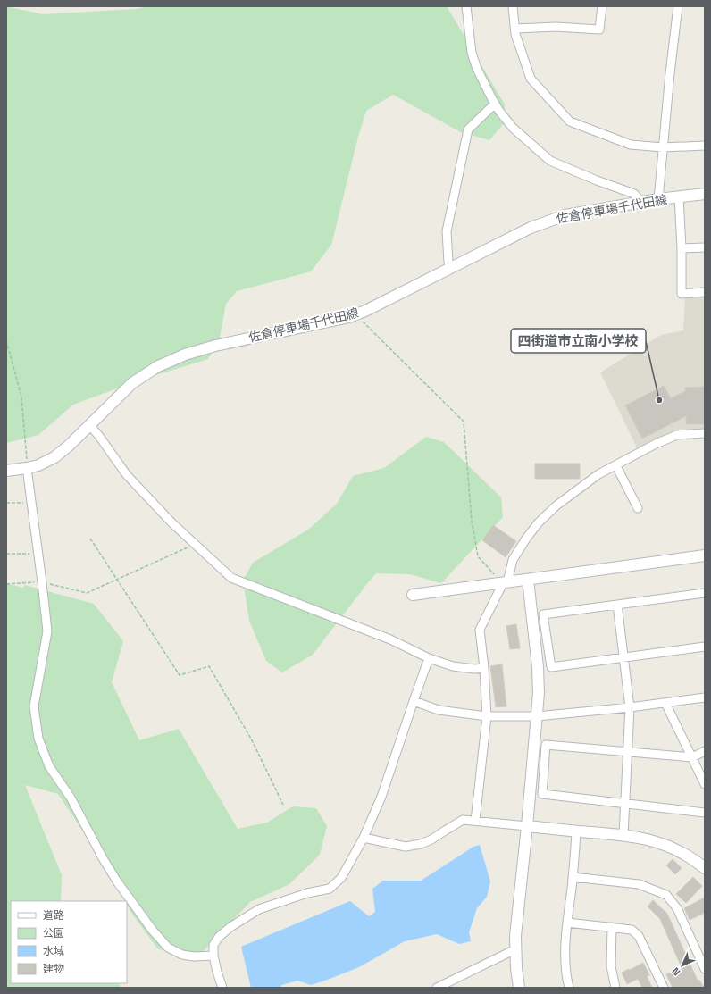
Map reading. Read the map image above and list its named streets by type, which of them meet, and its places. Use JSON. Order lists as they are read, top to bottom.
{
  "streets": {
    "street": ["佐倉停車場千代田線"]
  },
  "places": ["四街道市立南小学校"],
  "legend": [
    "道路",
    "公園",
    "水域",
    "建物"
  ],
  "north": "bottom left"
}
